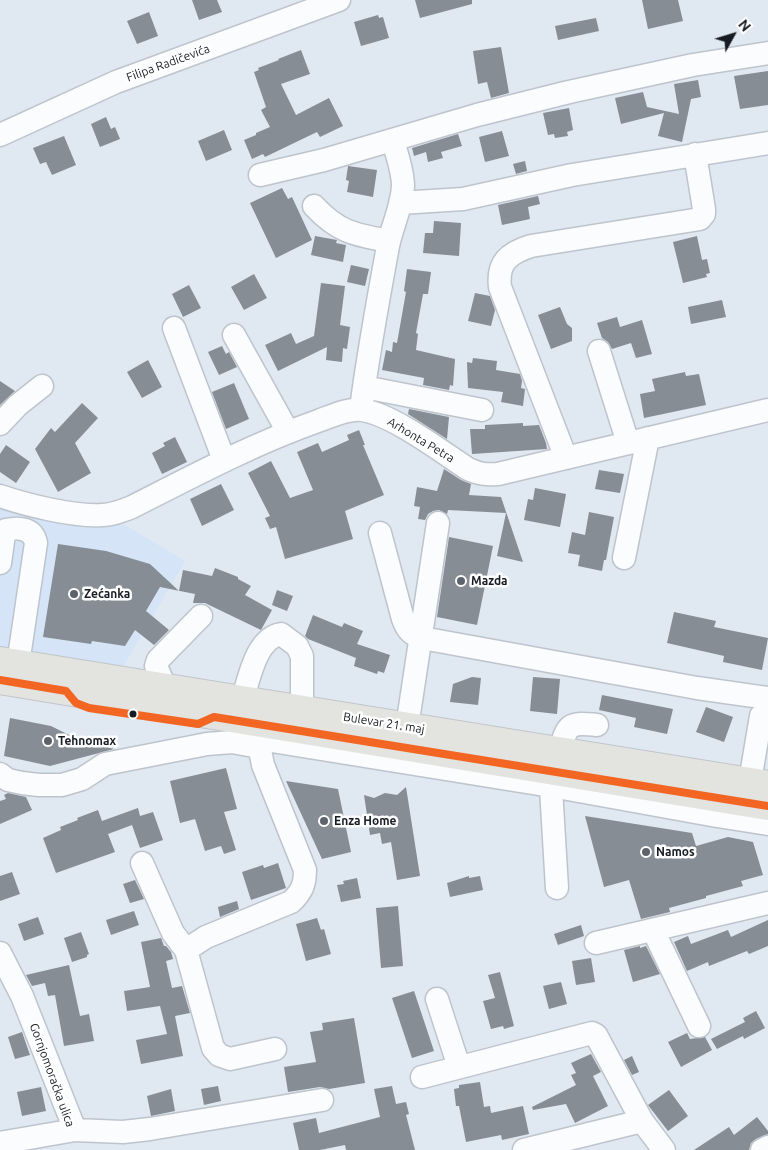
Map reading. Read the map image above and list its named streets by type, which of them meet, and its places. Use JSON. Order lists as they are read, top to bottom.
{
  "streets": {
    "main road": ["Bulevar 21. maj"],
    "street": ["Filipa Radičevića", "Arhonta Petra", "Gornjomoračka ulica"]
  },
  "places": [
    "Mazda",
    "Zećanka",
    "Tehnomax",
    "Enza Home",
    "Namos"
  ],
  "north": "top right"
}
